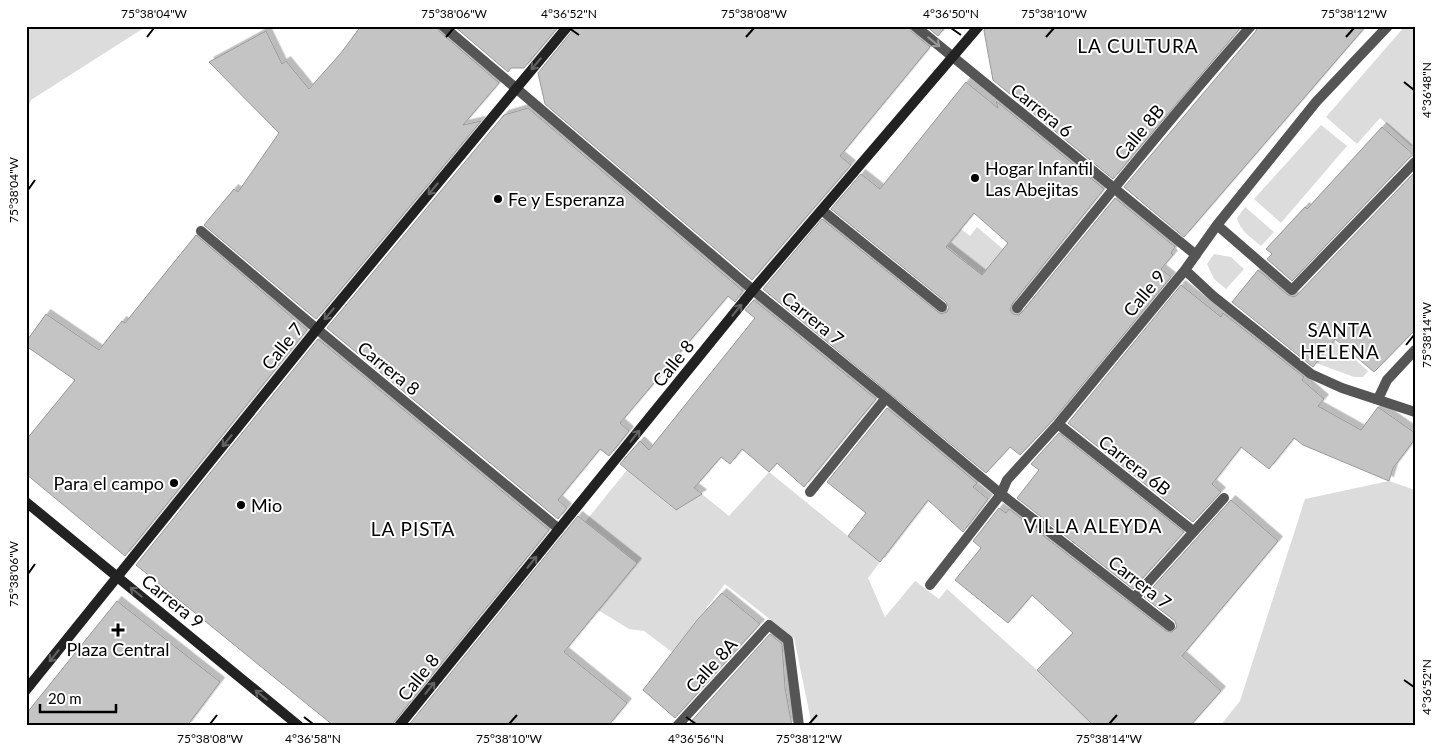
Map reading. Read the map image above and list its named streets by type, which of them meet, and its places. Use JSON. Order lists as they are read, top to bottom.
{
  "streets": {
    "main road": ["Calle 7", "Calle 8", "Carrera 9"],
    "street": [
      "Carrera 6",
      "Calle 8B",
      "Calle 9",
      "Carrera 7",
      "Carrera 8",
      "Carrera 6B",
      "Calle 8A"
    ]
  },
  "crossings": [
    ["Carrera 6", "Calle 8B"],
    ["Carrera 6", "Calle 9"],
    ["Carrera 6", "Calle 8"],
    ["Calle 9", "Carrera 7"],
    ["Calle 9", "Carrera 6B"],
    ["Carrera 7", "Calle 7"],
    ["Carrera 7", "Calle 8"],
    ["Calle 7", "Carrera 8"],
    ["Calle 7", "Carrera 9"],
    ["Calle 8", "Carrera 8"]
  ],
  "one_way": ["Calle 7", "Calle 8", "Carrera 9"],
  "districts": [
    "LA CULTURA",
    "SANTA HELENA",
    "VILLA ALEYDA",
    "LA PISTA"
  ],
  "places": {
    "other": [
      "Hogar Infantil Las Abejitas",
      "Fe y Esperanza",
      "Para el campo",
      "Mio"
    ],
    "health": ["Plaza Central"]
  },
  "scale_bar": "20 m",
  "coordinates": [
    "75°38'04\"W",
    "75°38'06\"W",
    "4°36'52\"N",
    "75°38'08\"W",
    "4°36'50\"N",
    "75°38'10\"W",
    "75°38'12\"W",
    "4°36'48\"N",
    "75°38'14\"W",
    "4°36'58\"N",
    "4°36'56\"N"
  ]
}
